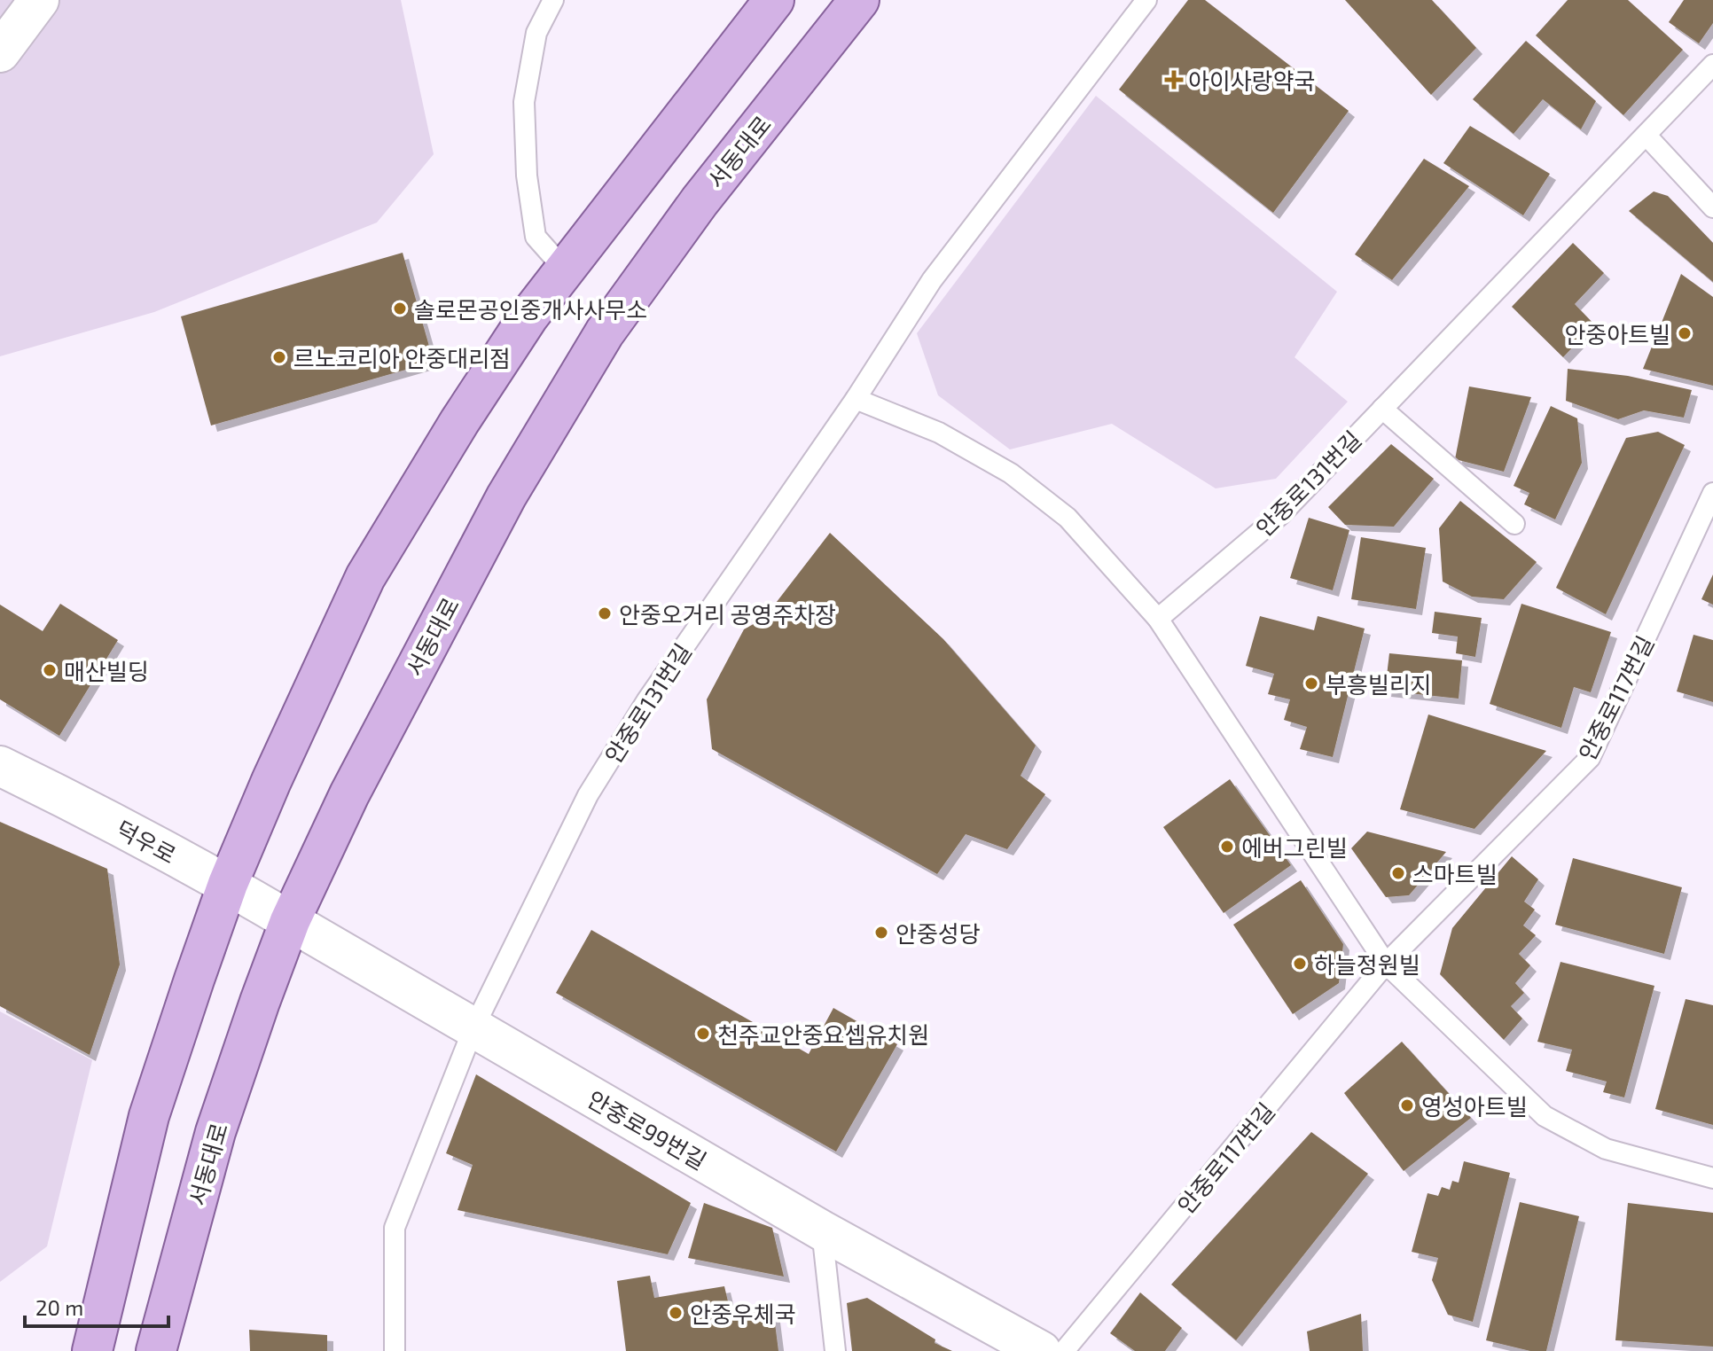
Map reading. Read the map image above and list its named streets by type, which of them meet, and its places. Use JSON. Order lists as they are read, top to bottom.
{
  "streets": {
    "main road": ["서동대로"],
    "street": ["덕우로", "안중로99번길"],
    "lane": ["안중로131번길", "안중로117번길"]
  },
  "crossings": [
    ["서동대로", "덕우로"],
    ["서동대로", "안중로99번길"],
    ["안중로131번길", "안중로99번길"],
    ["덕우로", "안중로99번길"]
  ],
  "places": {
    "health": ["아이사랑약국"],
    "other": [
      "솔로몬공인중개사사무소",
      "안중아트빌",
      "르노코리아 안중대리점",
      "안중오거리 공영주차장",
      "매산빌딩",
      "부흥빌리지",
      "에버그린빌",
      "스마트빌",
      "안중성당",
      "하늘정원빌",
      "천주교안중요셉유치원",
      "영성아트빌",
      "안중우체국"
    ]
  },
  "scale_bar": "20 m"
}
